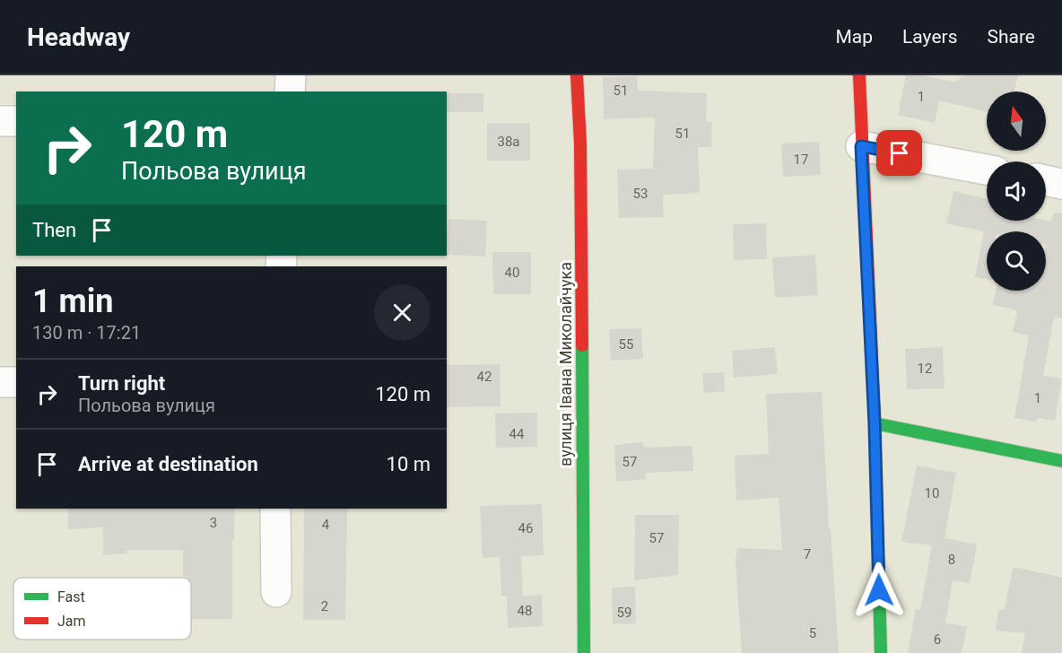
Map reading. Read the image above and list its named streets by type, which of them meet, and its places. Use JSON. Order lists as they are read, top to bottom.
{
  "streets": {
    "street": ["вулиця Івана Миколайчука"]
  },
  "house_numbers": [
    "51",
    "1",
    "51",
    "38а",
    "17",
    "53",
    "40",
    "55",
    "12",
    "42",
    "1",
    "44",
    "57",
    "10",
    "3",
    "4",
    "46",
    "57",
    "7",
    "8",
    "2",
    "48",
    "59",
    "5",
    "6"
  ],
  "legend": ["Fast", "Jam"],
  "north": "top",
  "page": {
    "header": "Headway",
    "nav": ["Map", "Layers", "Share"],
    "turn": ["120 m", "Польова вулиця"],
    "then": "Then",
    "heading": ["1 min", "130 m · 17:21"],
    "list": [
      {
        "name": "Turn right",
        "note": "Польова вулиця",
        "value": "120 m"
      },
      {
        "name": "Arrive at destination",
        "value": "10 m"
      }
    ]
  }
}
